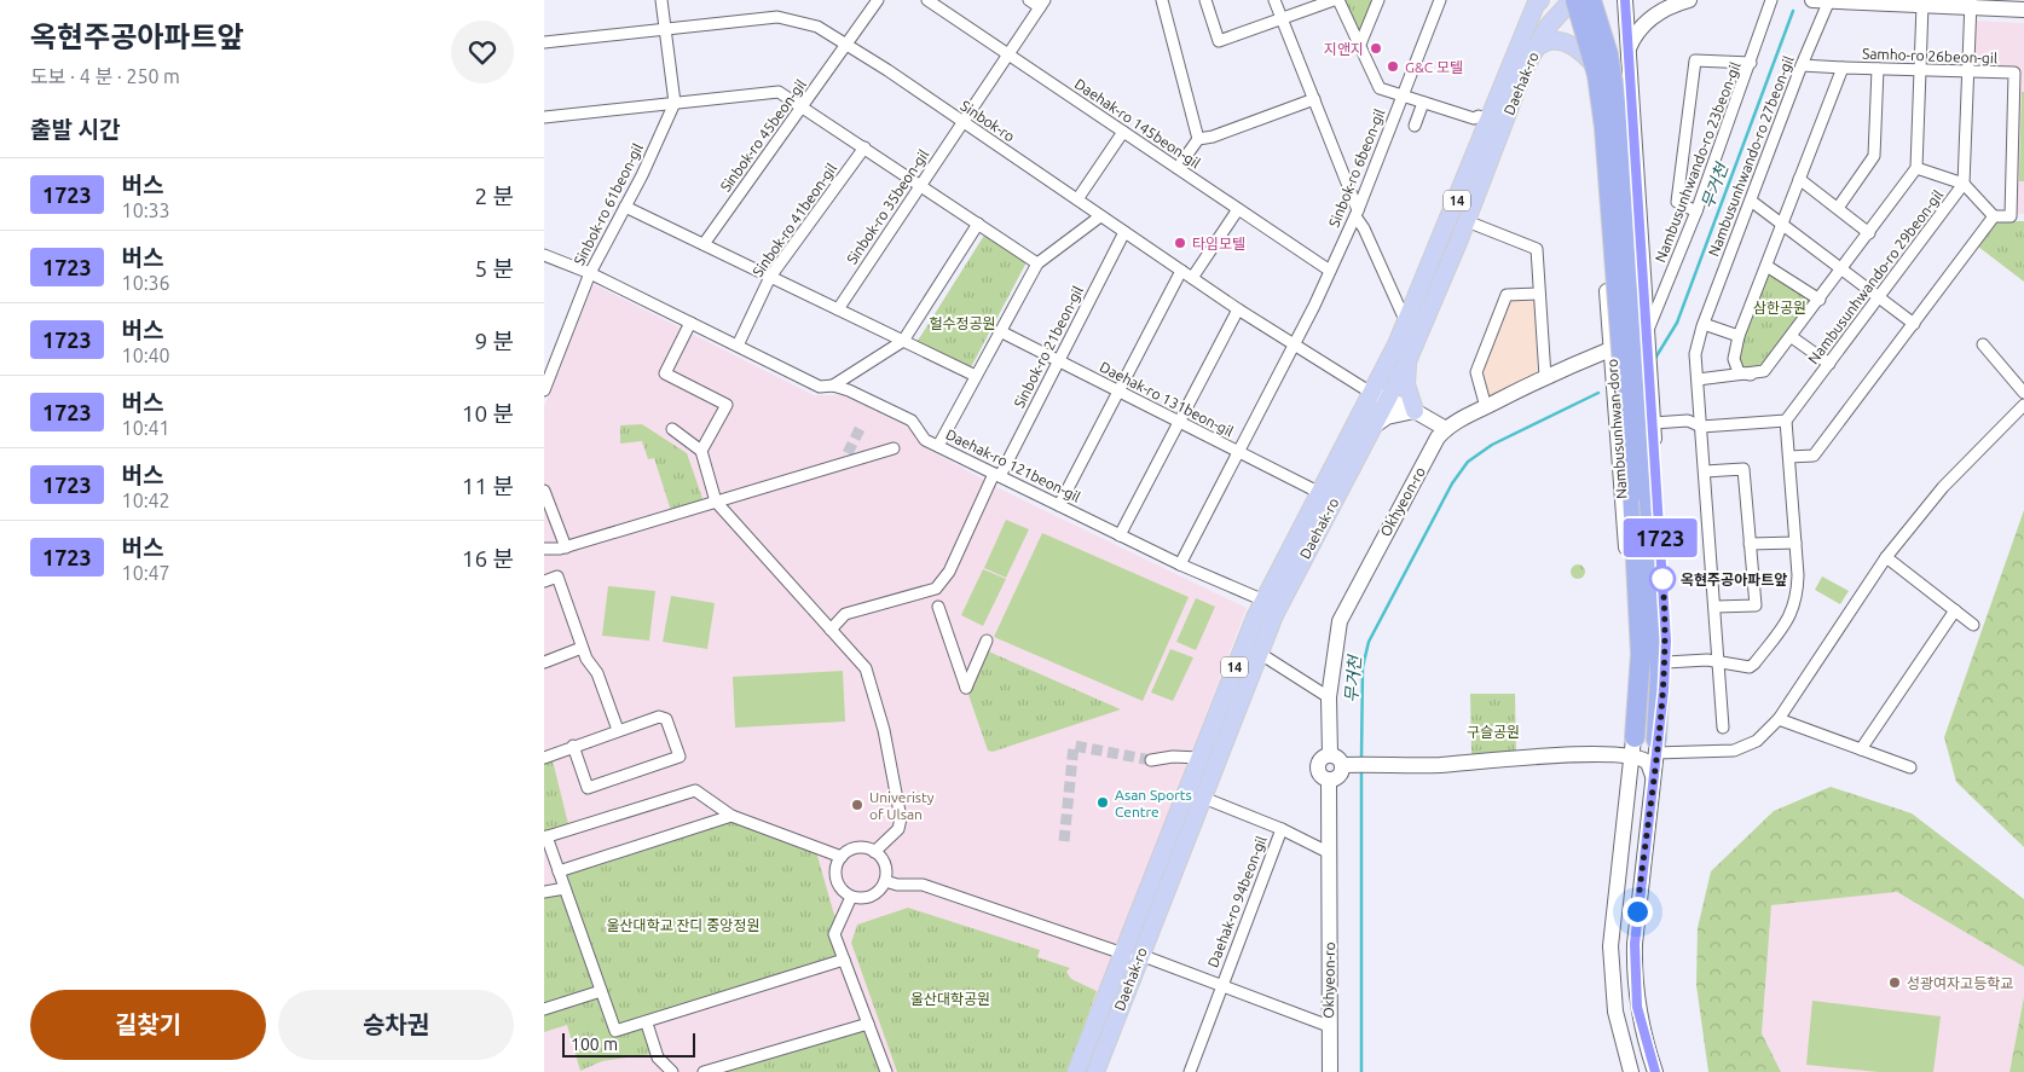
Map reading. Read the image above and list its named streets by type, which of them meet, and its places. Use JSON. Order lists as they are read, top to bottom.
{
  "streets": {
    "main road": [
      "Daehak-ro",
      "14",
      "Nambusunhwan-doro",
      "Okhyeon-ro"
    ],
    "street": [
      "Samho-ro 26beon-gil",
      "Sinbok-ro",
      "Daehak-ro 145beon-gil",
      "Sinbok-ro 45beon-gil",
      "Nambusunhwando-ro 27beon-gil",
      "Nambusunhwando-ro 23beon-gil",
      "Sinbok-ro 6beon-gil",
      "Sinbok-ro 61beon-gil",
      "Sinbok-ro 35beon-gil",
      "Sinbok-ro 41beon-gil",
      "Nambusunhwando-ro 29beon-gil",
      "Sinbok-ro 21beon-gil",
      "Daehak-ro 131beon-gil",
      "Daehak-ro 121beon-gil",
      "Daehak-ro 94beon-gil"
    ]
  },
  "crossings": [
    ["Samho-ro 26beon-gil", "Nambusunhwando-ro 29beon-gil"],
    ["Daehak-ro", "Sinbok-ro"],
    ["Daehak-ro", "Daehak-ro 131beon-gil"],
    ["Daehak-ro", "Daehak-ro 121beon-gil"],
    ["Daehak-ro", "Daehak-ro 94beon-gil"],
    ["Sinbok-ro", "Sinbok-ro 45beon-gil"],
    ["Sinbok-ro", "Sinbok-ro 6beon-gil"],
    ["Sinbok-ro", "Sinbok-ro 35beon-gil"],
    ["Sinbok-ro", "Sinbok-ro 21beon-gil"],
    ["Daehak-ro 145beon-gil", "Sinbok-ro 6beon-gil"],
    ["Daehak-ro 145beon-gil", "Sinbok-ro 35beon-gil"],
    ["Sinbok-ro 6beon-gil", "Daehak-ro 131beon-gil"],
    ["Sinbok-ro 6beon-gil", "Daehak-ro 121beon-gil"],
    ["Sinbok-ro 61beon-gil", "Daehak-ro 121beon-gil"],
    ["Sinbok-ro 41beon-gil", "Daehak-ro 121beon-gil"],
    ["Sinbok-ro 21beon-gil", "Daehak-ro 131beon-gil"],
    ["Sinbok-ro 21beon-gil", "Daehak-ro 121beon-gil"],
    ["Nambusunhwan-doro", "Okhyeon-ro"],
    ["Okhyeon-ro", "Daehak-ro 94beon-gil"]
  ],
  "water": ["무거천"],
  "parks": [
    "삼한공원",
    "헐수정공원",
    "구슬공원",
    "울산대학교 잔디 중앙정원",
    "울산대학공원"
  ],
  "places": [
    "지앤지",
    "G&C 모텔",
    "타임모텔",
    "옥현주공아파트앞",
    "Asan Sports Centre",
    "Univeristy of Ulsan",
    "성광여자고등학교"
  ],
  "lines": ["bus line 1723"],
  "scale_bar": "100 m",
  "page": {
    "heading": [
      ["옥현주공아파트앞", "도보 · 4 분 · 250 m"],
      "출발 시간"
    ],
    "on_map": "1723",
    "list": [
      {
        "mark": "1723",
        "name": "버스",
        "note": "10:33",
        "value": "2 분"
      },
      {
        "mark": "1723",
        "name": "버스",
        "note": "10:36",
        "value": "5 분"
      },
      {
        "mark": "1723",
        "name": "버스",
        "note": "10:40",
        "value": "9 분"
      },
      {
        "mark": "1723",
        "name": "버스",
        "note": "10:41",
        "value": "10 분"
      },
      {
        "mark": "1723",
        "name": "버스",
        "note": "10:42",
        "value": "11 분"
      },
      {
        "mark": "1723",
        "name": "버스",
        "note": "10:47",
        "value": "16 분"
      }
    ],
    "buttons": ["길찾기", "승차권"],
    "scale": "100 m"
  }
}
